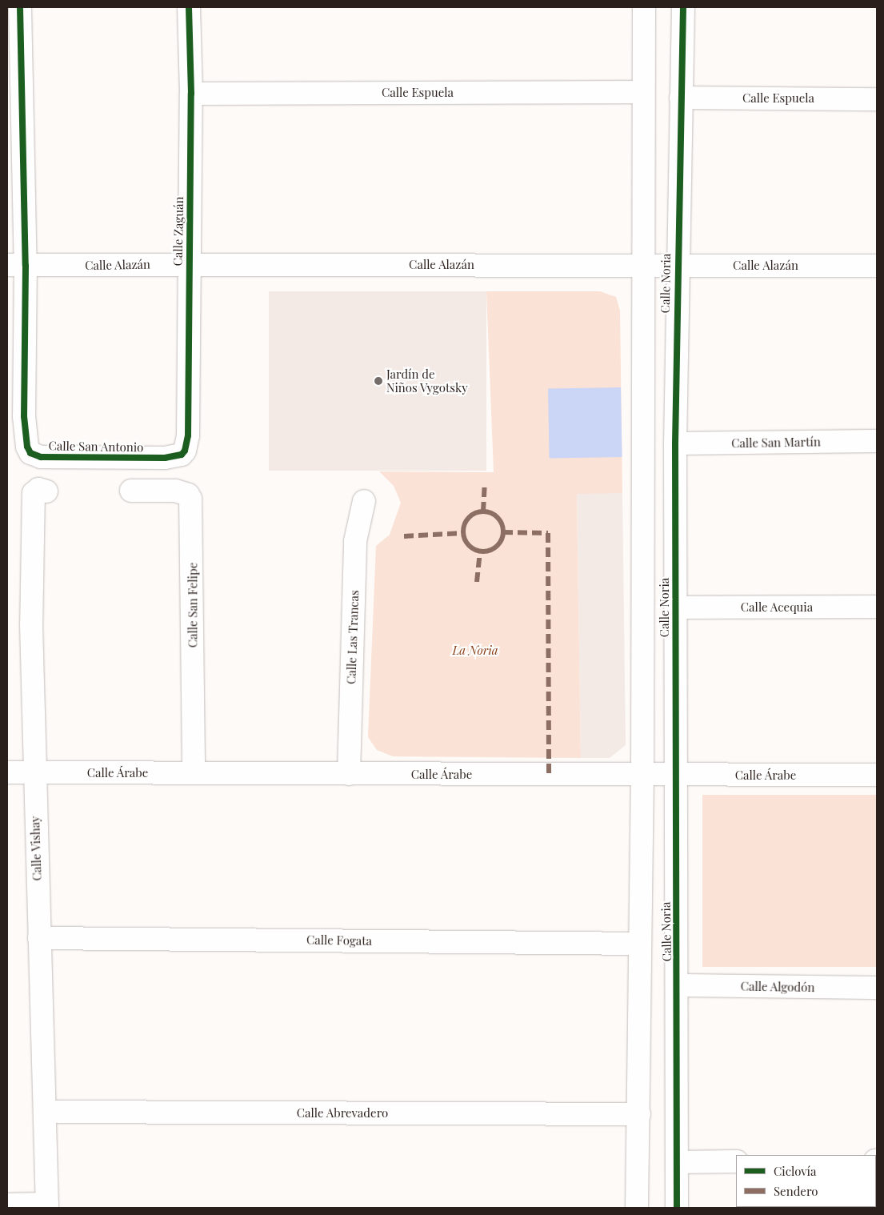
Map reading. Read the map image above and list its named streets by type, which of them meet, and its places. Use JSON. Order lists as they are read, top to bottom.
{
  "streets": {
    "street": [
      "Calle Espuela",
      "Calle Zaguán",
      "Calle Alazán",
      "Calle Noria",
      "Calle San Martín",
      "Calle San Antonio",
      "Calle San Felipe",
      "Calle Acequia",
      "Calle Las Trancas",
      "Calle Árabe",
      "Calle Vishay",
      "Calle Fogata",
      "Calle Algodón",
      "Calle Abrevadero"
    ]
  },
  "crossings": [
    ["Calle Espuela", "Calle Zaguán"],
    ["Calle Espuela", "Calle Noria"],
    ["Calle Zaguán", "Calle Alazán"],
    ["Calle Zaguán", "Calle San Antonio"],
    ["Calle Alazán", "Calle Noria"],
    ["Calle Alazán", "Calle San Antonio"],
    ["Calle Noria", "Calle San Martín"],
    ["Calle Noria", "Calle Acequia"],
    ["Calle Noria", "Calle Árabe"],
    ["Calle Noria", "Calle Fogata"],
    ["Calle Noria", "Calle Algodón"],
    ["Calle Noria", "Calle Abrevadero"],
    ["Calle San Felipe", "Calle Árabe"],
    ["Calle Las Trancas", "Calle Árabe"],
    ["Calle Árabe", "Calle Vishay"],
    ["Calle Vishay", "Calle Fogata"],
    ["Calle Vishay", "Calle Abrevadero"]
  ],
  "parks": ["La Noria"],
  "places": ["Jardín de Niños Vygotsky"],
  "legend": ["Ciclovía", "Sendero"]
}
